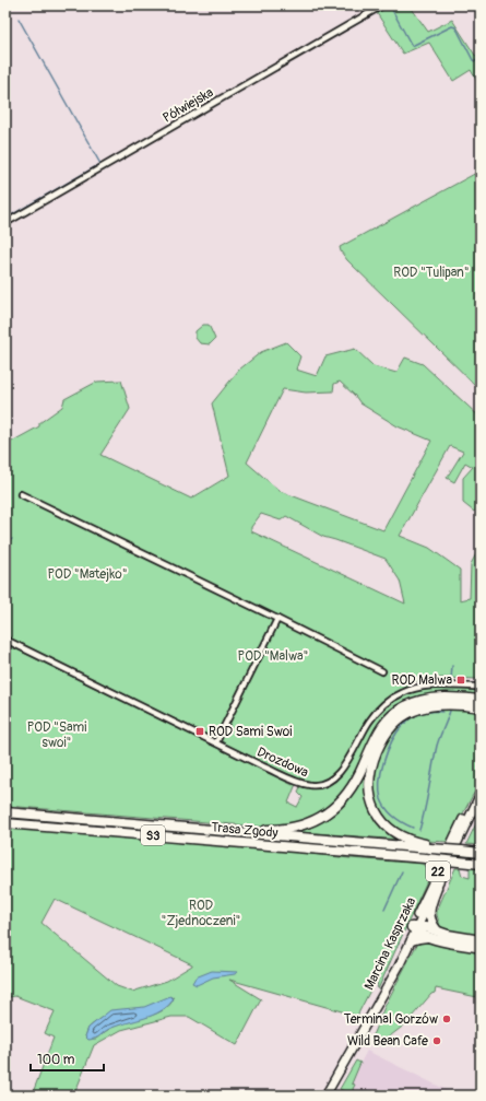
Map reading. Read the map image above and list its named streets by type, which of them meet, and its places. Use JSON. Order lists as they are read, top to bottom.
{
  "streets": {
    "highway": ["Trasa Zgody", "S3"],
    "main road": ["22", "Marcina Kasprzaka"],
    "street": ["Półwiejska", "Drozdowa"]
  },
  "crossings": [
    ["22", "Marcina Kasprzaka"]
  ],
  "parks": [
    "ROD \"Tulipan\"",
    "POD \"Matejko\"",
    "POD \"Malwa\"",
    "POD \"Sami swoi\"",
    "ROD \"Zjednoczeni\""
  ],
  "places": {
    "transit": ["ROD Malwa", "ROD Sami Swoi"],
    "other": ["Terminal Gorzów", "Wild Bean Cafe"]
  },
  "scale_bar": "100 m"
}
